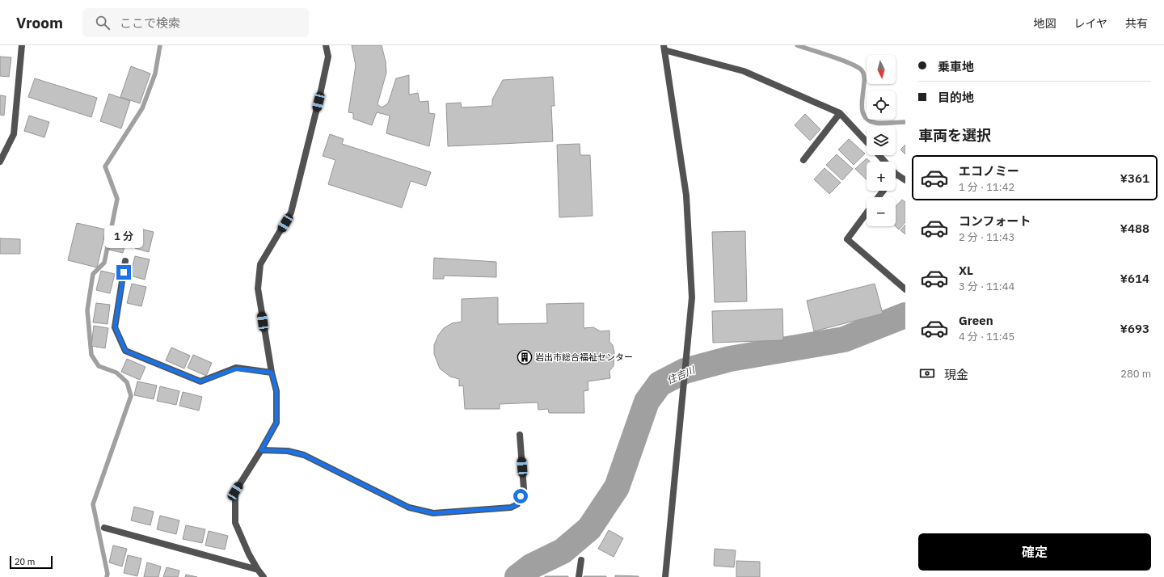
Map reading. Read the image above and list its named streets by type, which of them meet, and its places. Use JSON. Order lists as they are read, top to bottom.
{
  "water": ["住吉川"],
  "places": {
    "building": ["岩出市総合福祉センター"]
  },
  "scale_bar": "20 m",
  "north": "bottom",
  "page": {
    "header": "Vroom",
    "search": "ここで検索",
    "nav": ["地図", "レイヤ", "共有"],
    "banner": ["乗車地", "目的地"],
    "map_buttons": ["+", "−"],
    "heading": "車両を選択",
    "list": [
      {
        "name": "エコノミー",
        "note": "1 分 · 11:42",
        "value": "¥361"
      },
      {
        "name": "コンフォート",
        "note": "2 分 · 11:43",
        "value": "¥488"
      },
      {
        "name": "XL",
        "note": "3 分 · 11:44",
        "value": "¥614"
      },
      {
        "name": "Green",
        "note": "4 分 · 11:45",
        "value": "¥693"
      }
    ],
    "bubble": "1 分",
    "pay": ["現金", "280 m"],
    "buttons": "確定",
    "scale": "20 m"
  }
}
